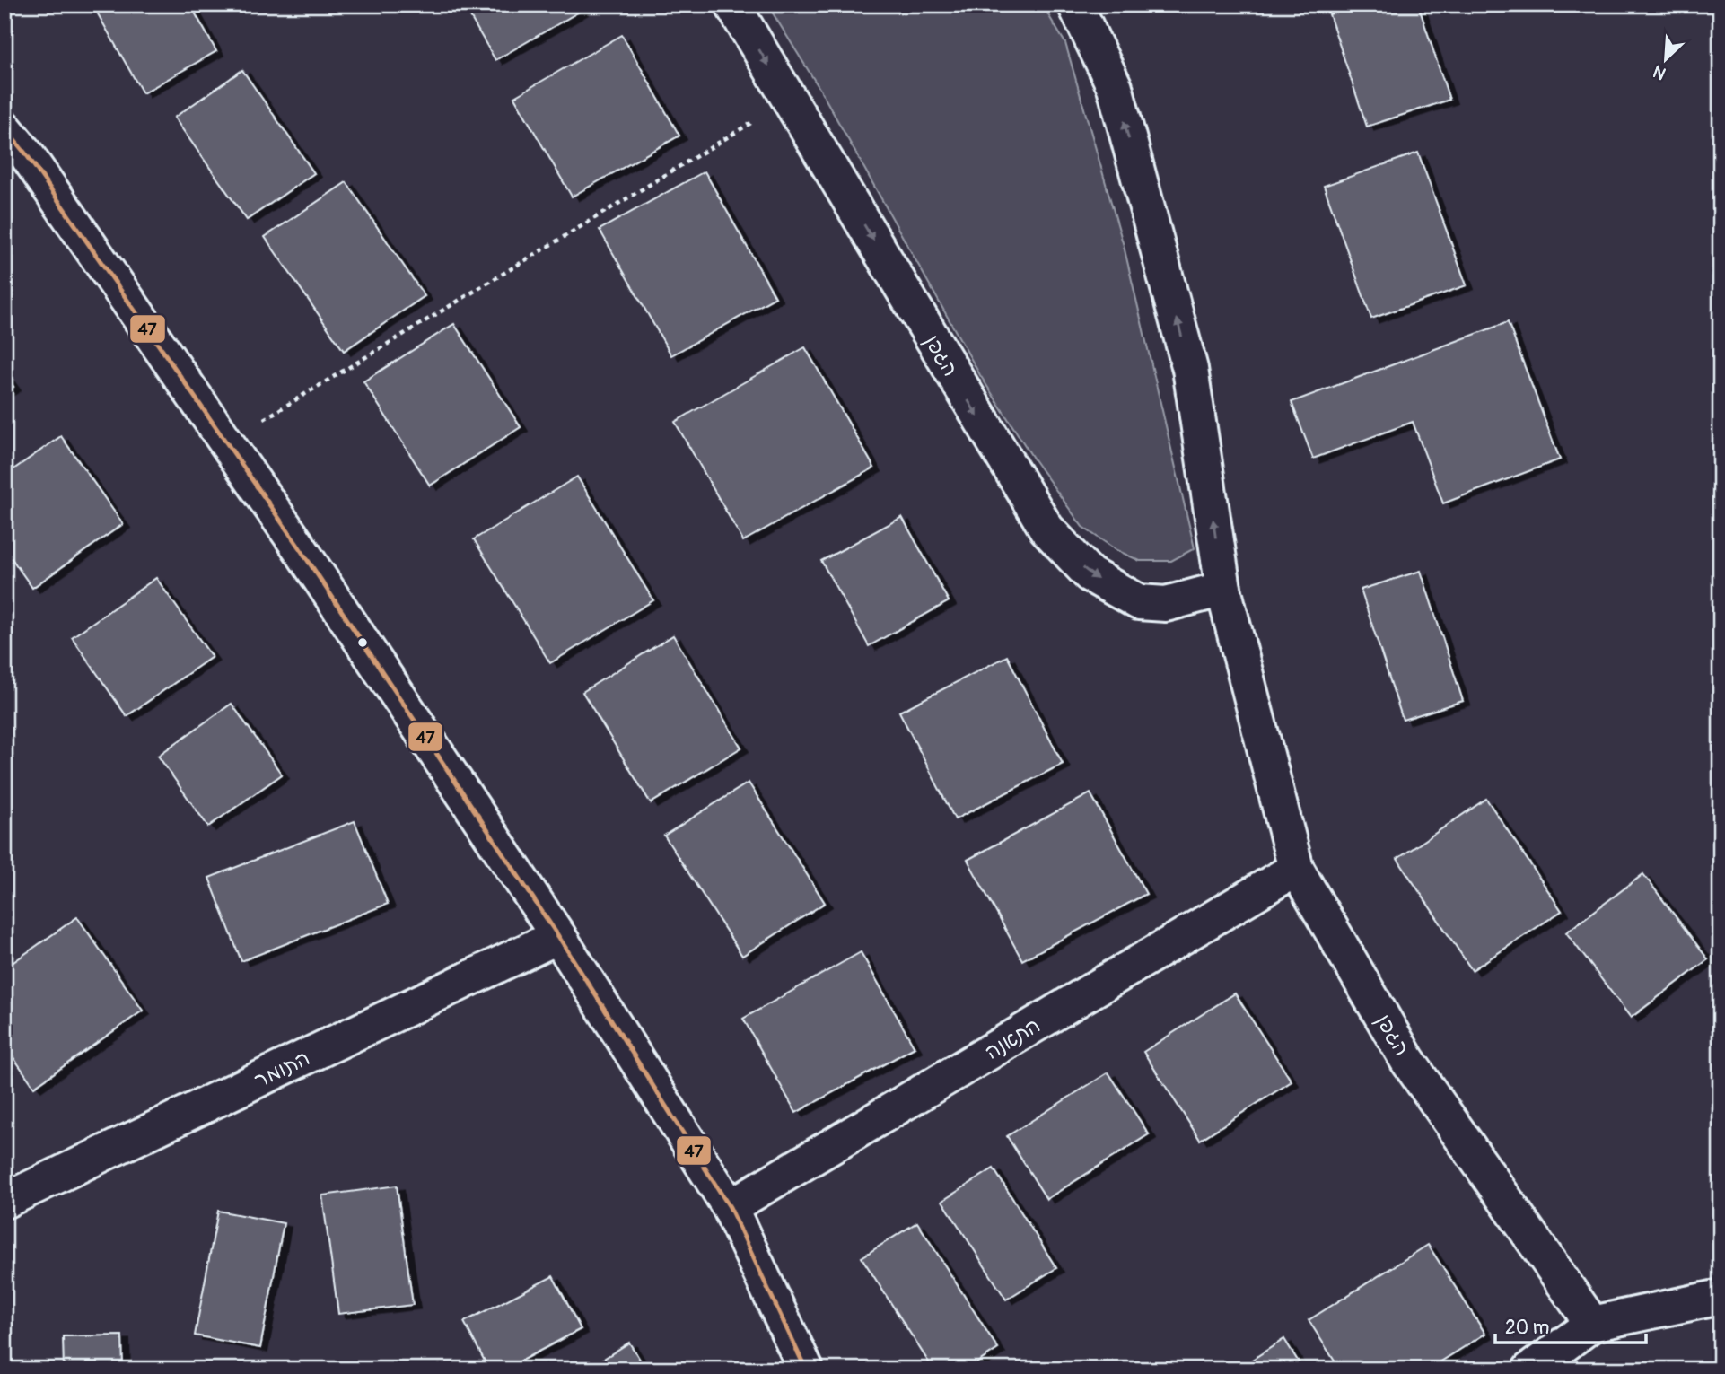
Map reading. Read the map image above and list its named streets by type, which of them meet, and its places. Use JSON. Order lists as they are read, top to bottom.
{
  "streets": {
    "street": ["הגפן", "התאנה", "התומר"]
  },
  "crossings": [
    ["הגפן", "התאנה"]
  ],
  "lines": ["transit line 47"],
  "scale_bar": "20 m",
  "north": "bottom left"
}
